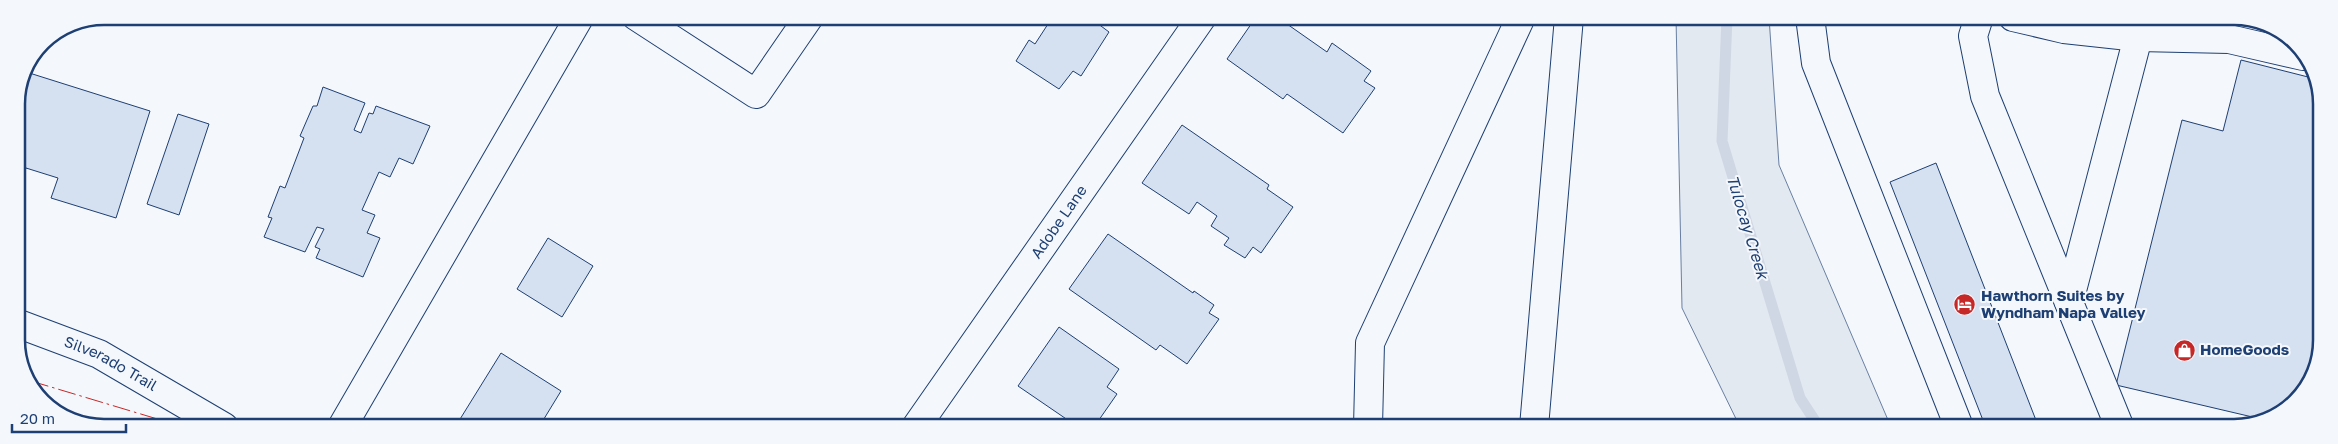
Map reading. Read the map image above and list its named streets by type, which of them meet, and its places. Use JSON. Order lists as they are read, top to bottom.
{
  "streets": {
    "street": ["Adobe Lane", "Silverado Trail"]
  },
  "water": ["Tulocay Creek"],
  "places": {
    "hotel": ["Hawthorn Suites by Wyndham Napa Valley"],
    "shop": ["HomeGoods"]
  },
  "scale_bar": "20 m"
}
